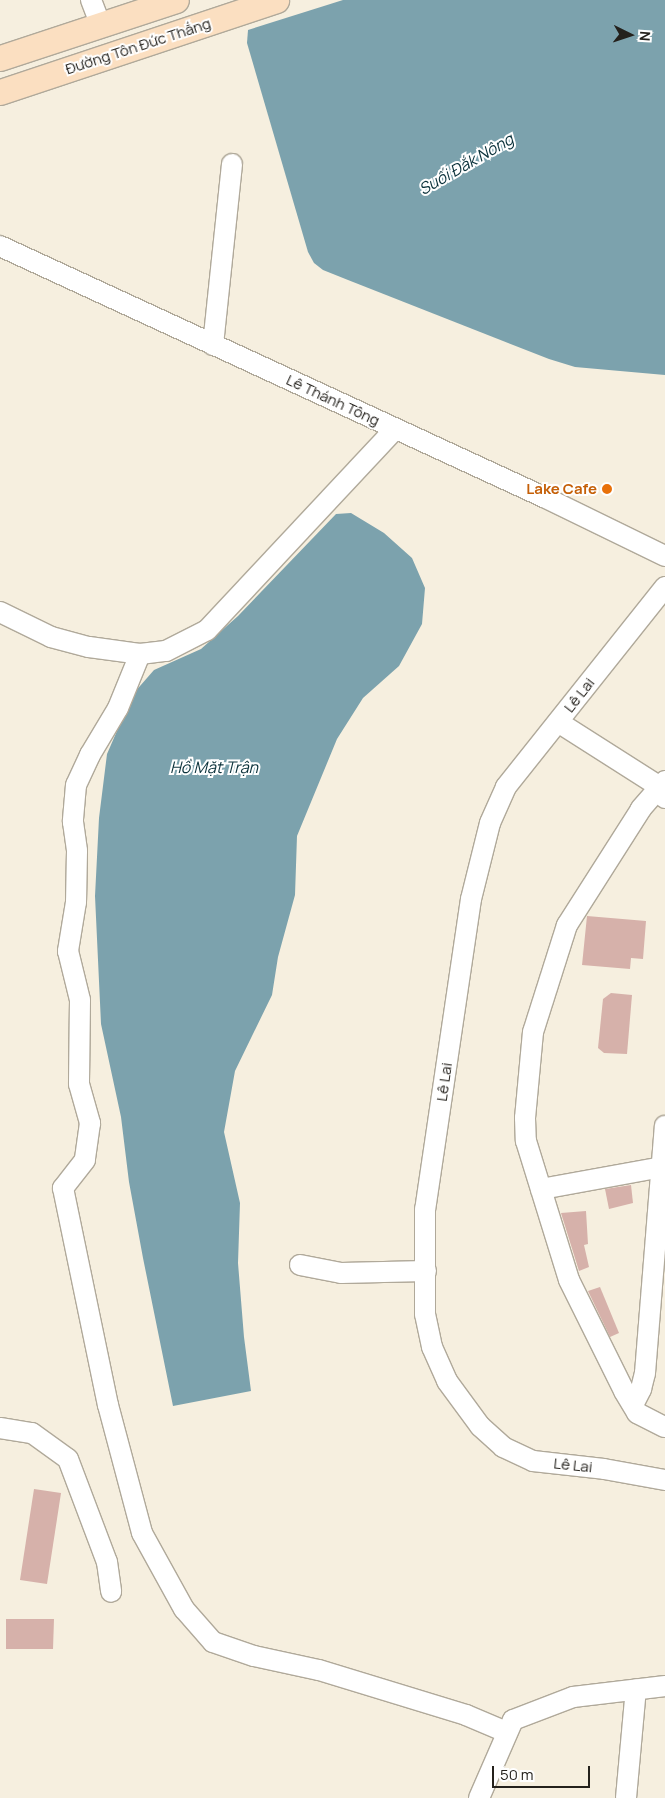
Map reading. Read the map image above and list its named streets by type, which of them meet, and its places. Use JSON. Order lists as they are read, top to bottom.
{
  "streets": {
    "main road": ["Đường Tôn Đức Thắng"],
    "street": ["Lê Thánh Tông", "Lê Lai"]
  },
  "water": ["Suối Đắk Nông", "Hồ Mặt Trận"],
  "places": ["Lake Cafe"],
  "scale_bar": "50 m",
  "north": "right"
}
